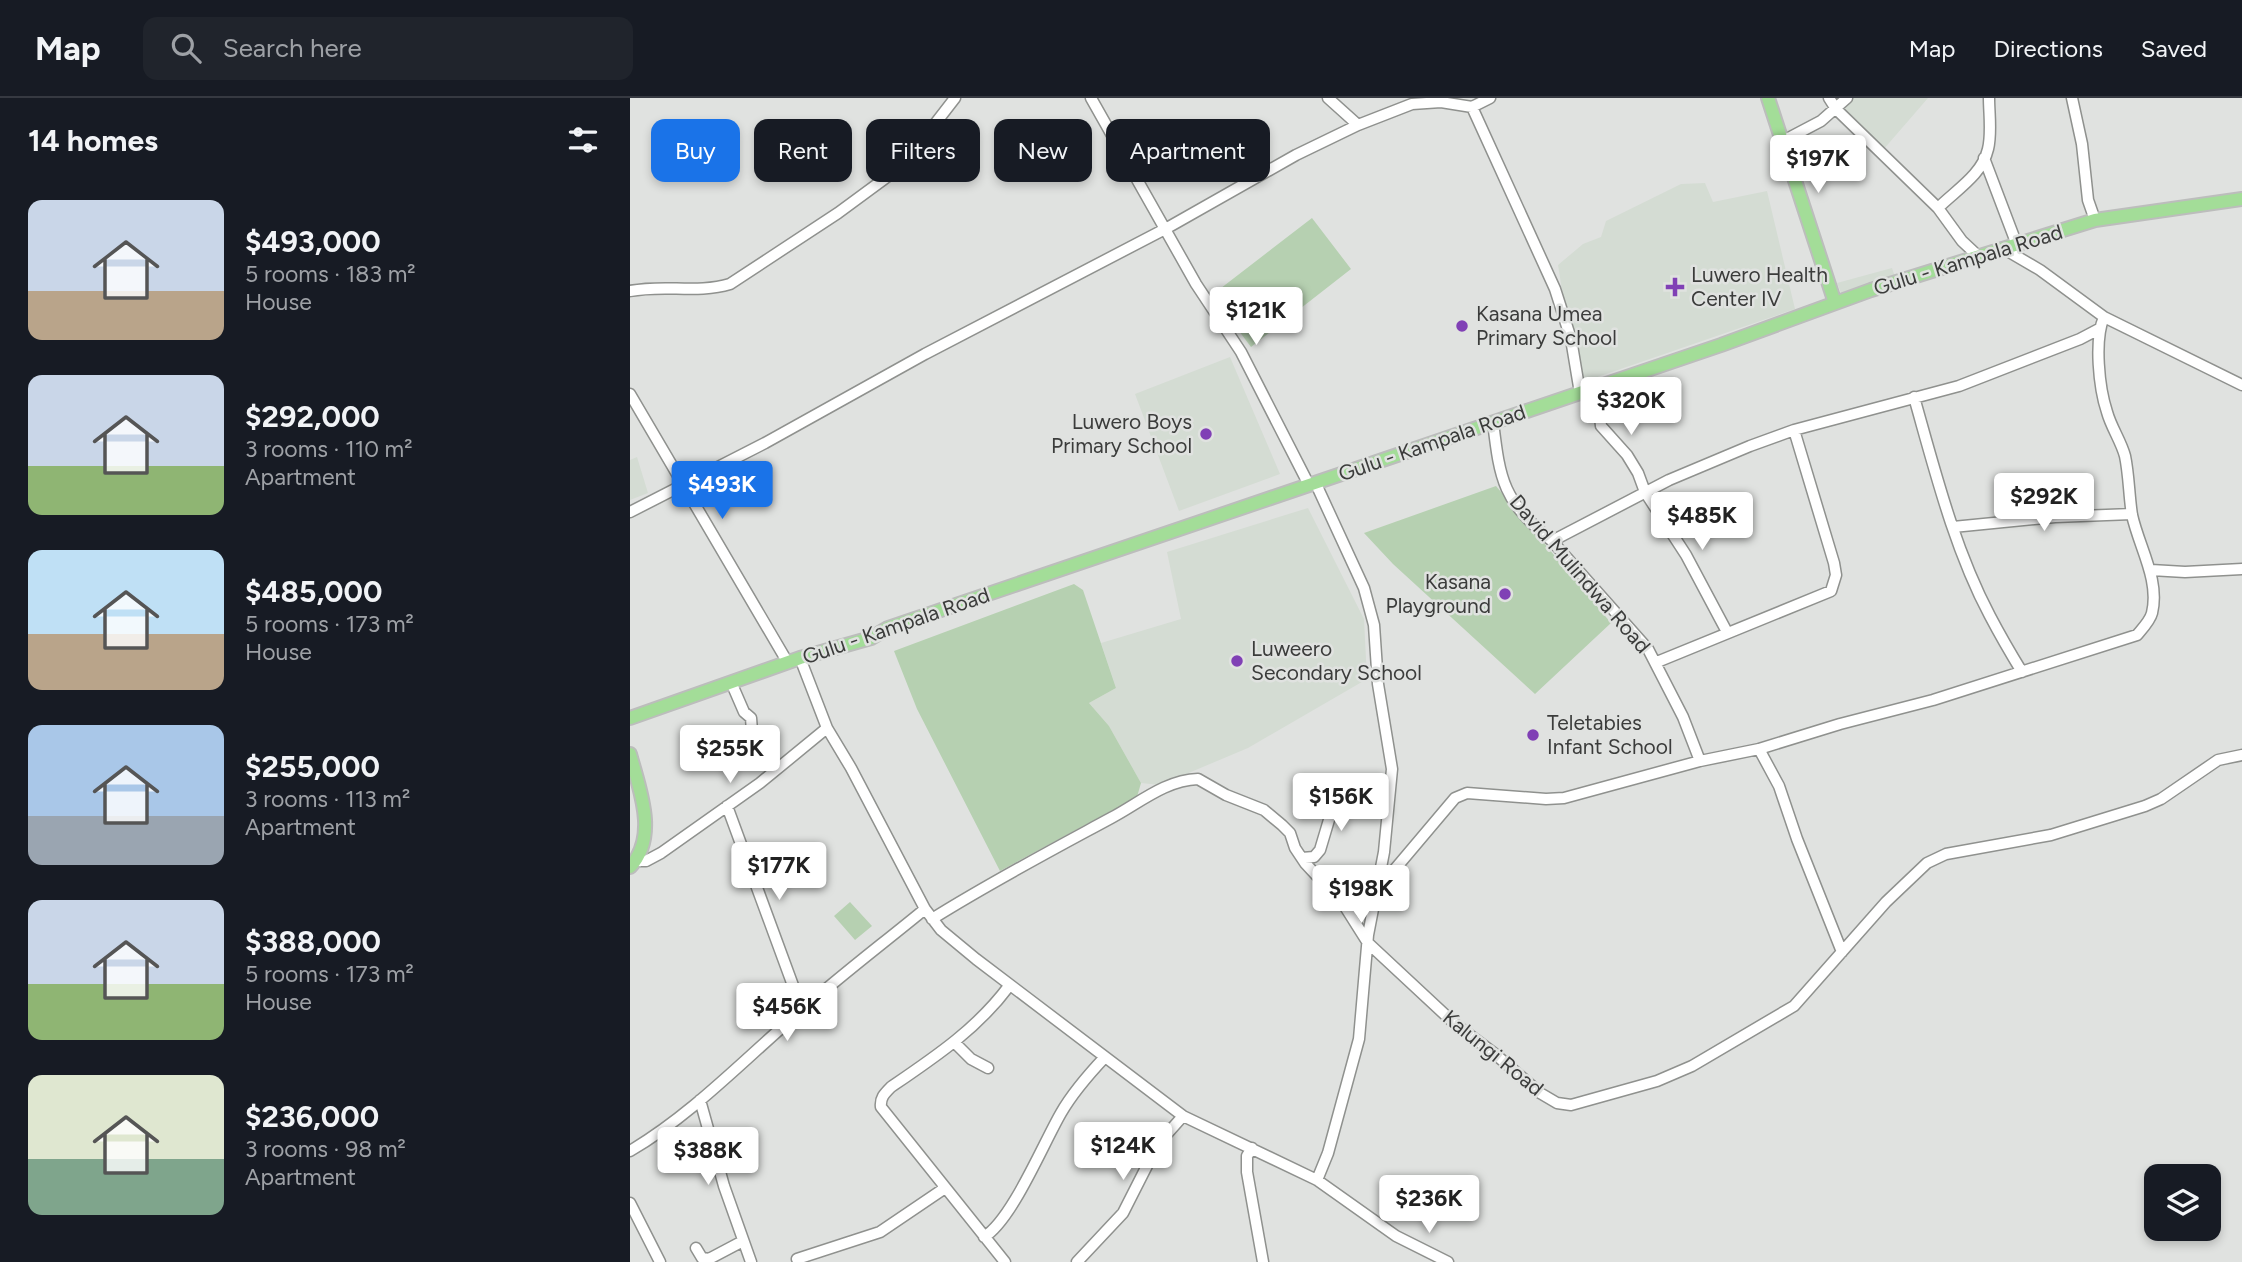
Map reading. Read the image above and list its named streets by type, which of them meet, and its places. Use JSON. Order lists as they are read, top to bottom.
{
  "streets": {
    "main road": ["Gulu - Kampala Road"],
    "street": ["David Mulindwa Road", "Kalungi Road"]
  },
  "crossings": [
    ["Gulu - Kampala Road", "David Mulindwa Road"]
  ],
  "places": {
    "health": ["Luwero Health Center IV"],
    "other": [
      "Kasana Umea Primary School",
      "Luwero Boys Primary School",
      "Kasana Playground",
      "Luweero Secondary School",
      "Teletabies Infant School"
    ]
  },
  "page": {
    "header": "Map",
    "search": "Search here",
    "nav": ["Map", "Directions", "Saved"],
    "heading": "14 homes",
    "chip": [
      "Buy",
      "Rent",
      "Filters",
      "New",
      "Apartment"
    ],
    "price": [
      "$197K",
      "$121K",
      "$320K",
      "$493K",
      "$292K",
      "$485K",
      "$255K",
      "$156K",
      "$177K",
      "$198K",
      "$456K",
      "$124K",
      "$388K",
      "$236K"
    ],
    "list": [
      {
        "name": "$493,000",
        "note": "5 rooms · 183 m² · House"
      },
      {
        "name": "$292,000",
        "note": "3 rooms · 110 m² · Apartment"
      },
      {
        "name": "$485,000",
        "note": "5 rooms · 173 m² · House"
      },
      {
        "name": "$255,000",
        "note": "3 rooms · 113 m² · Apartment"
      },
      {
        "name": "$388,000",
        "note": "5 rooms · 173 m² · House"
      },
      {
        "name": "$236,000",
        "note": "3 rooms · 98 m² · Apartment"
      }
    ]
  }
}
